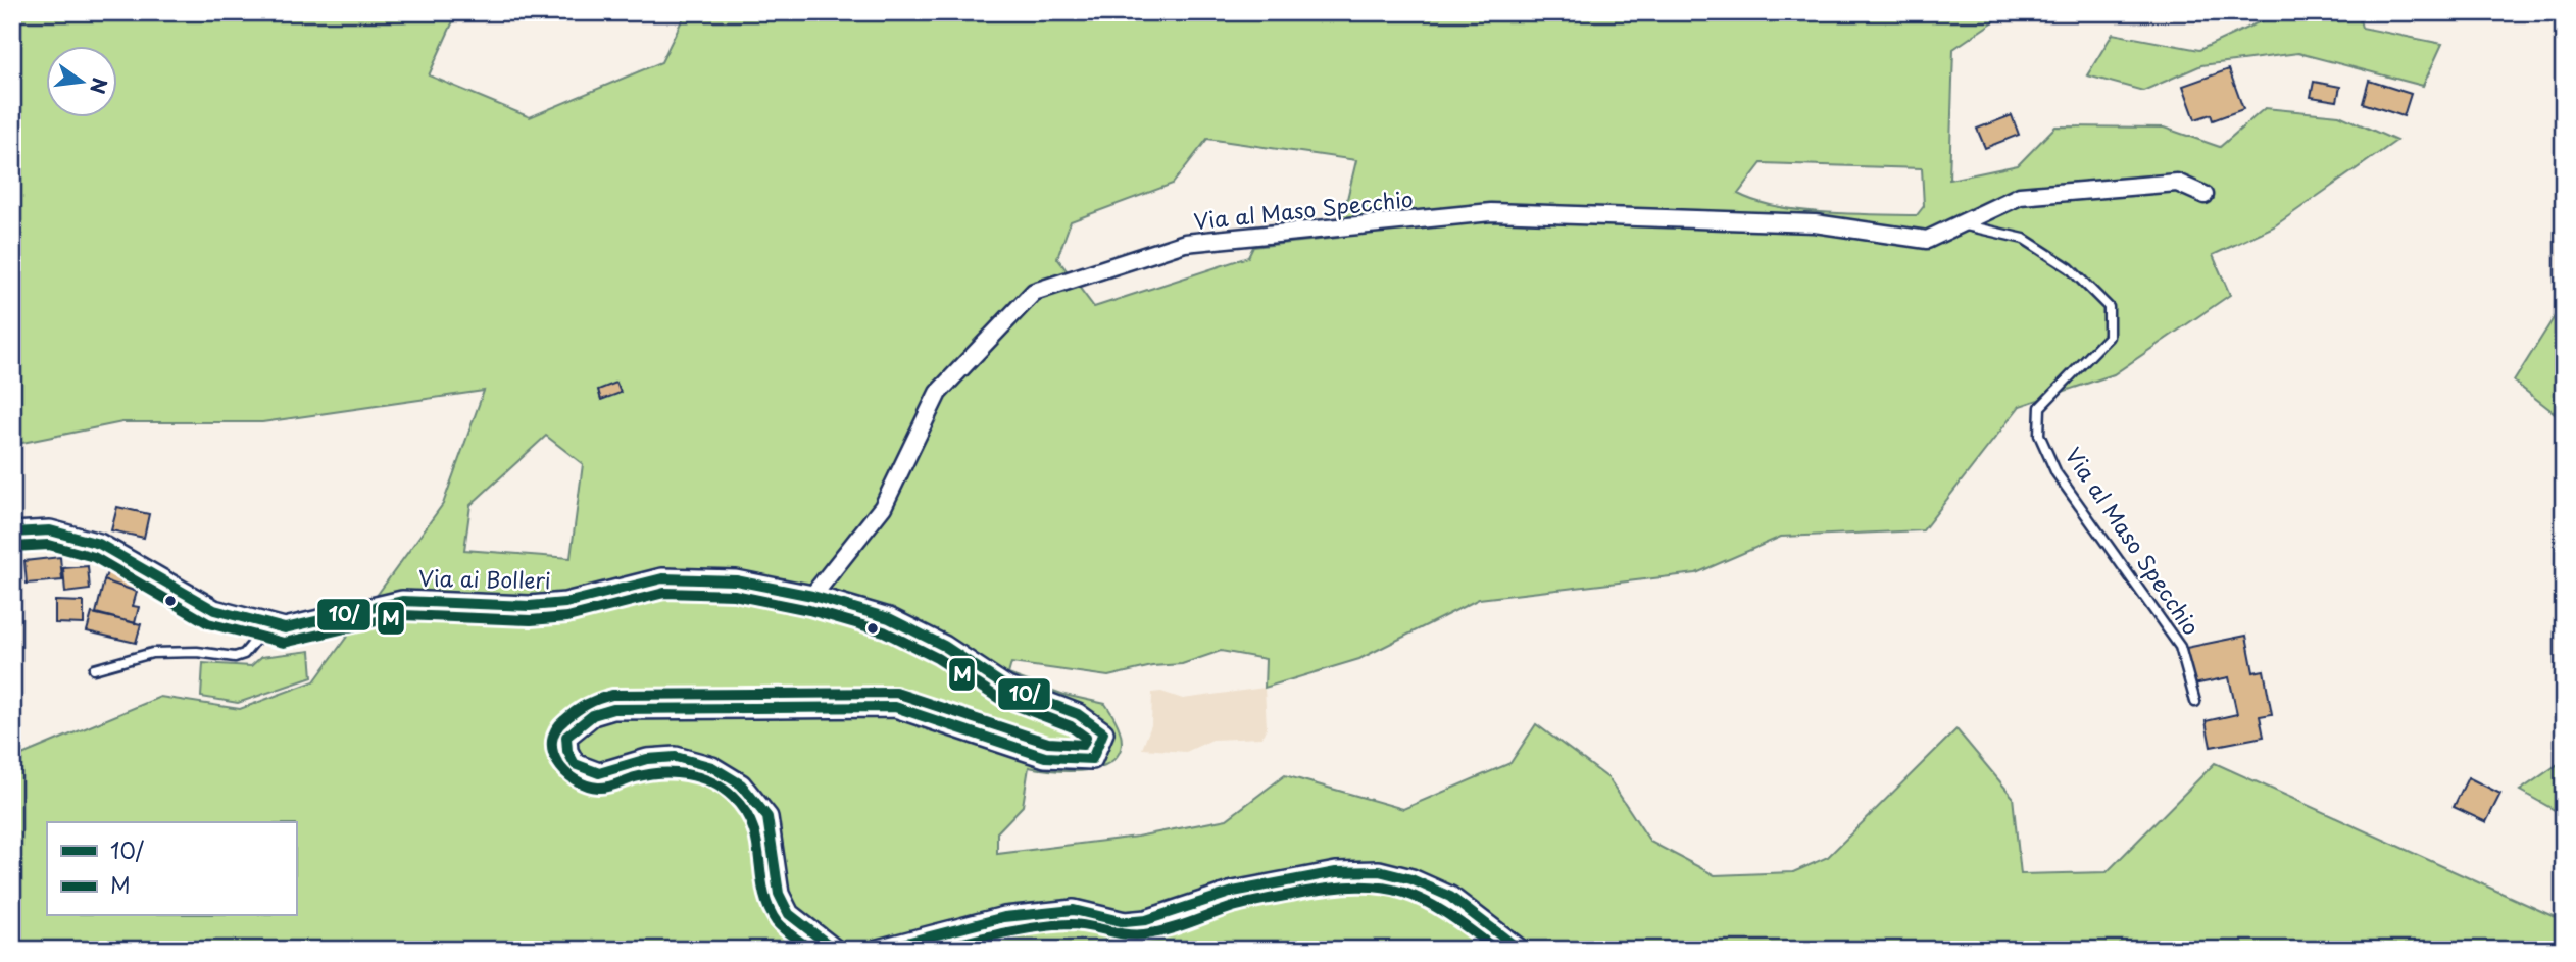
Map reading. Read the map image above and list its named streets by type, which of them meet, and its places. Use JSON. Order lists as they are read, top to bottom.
{
  "streets": {
    "street": ["Via al Maso Specchio", "Via ai Bolleri"]
  },
  "crossings": [
    ["Via al Maso Specchio", "Via ai Bolleri"]
  ],
  "lines": ["transit line 10/", "transit line M"],
  "legend": ["10/", "M"],
  "north": "right"
}
